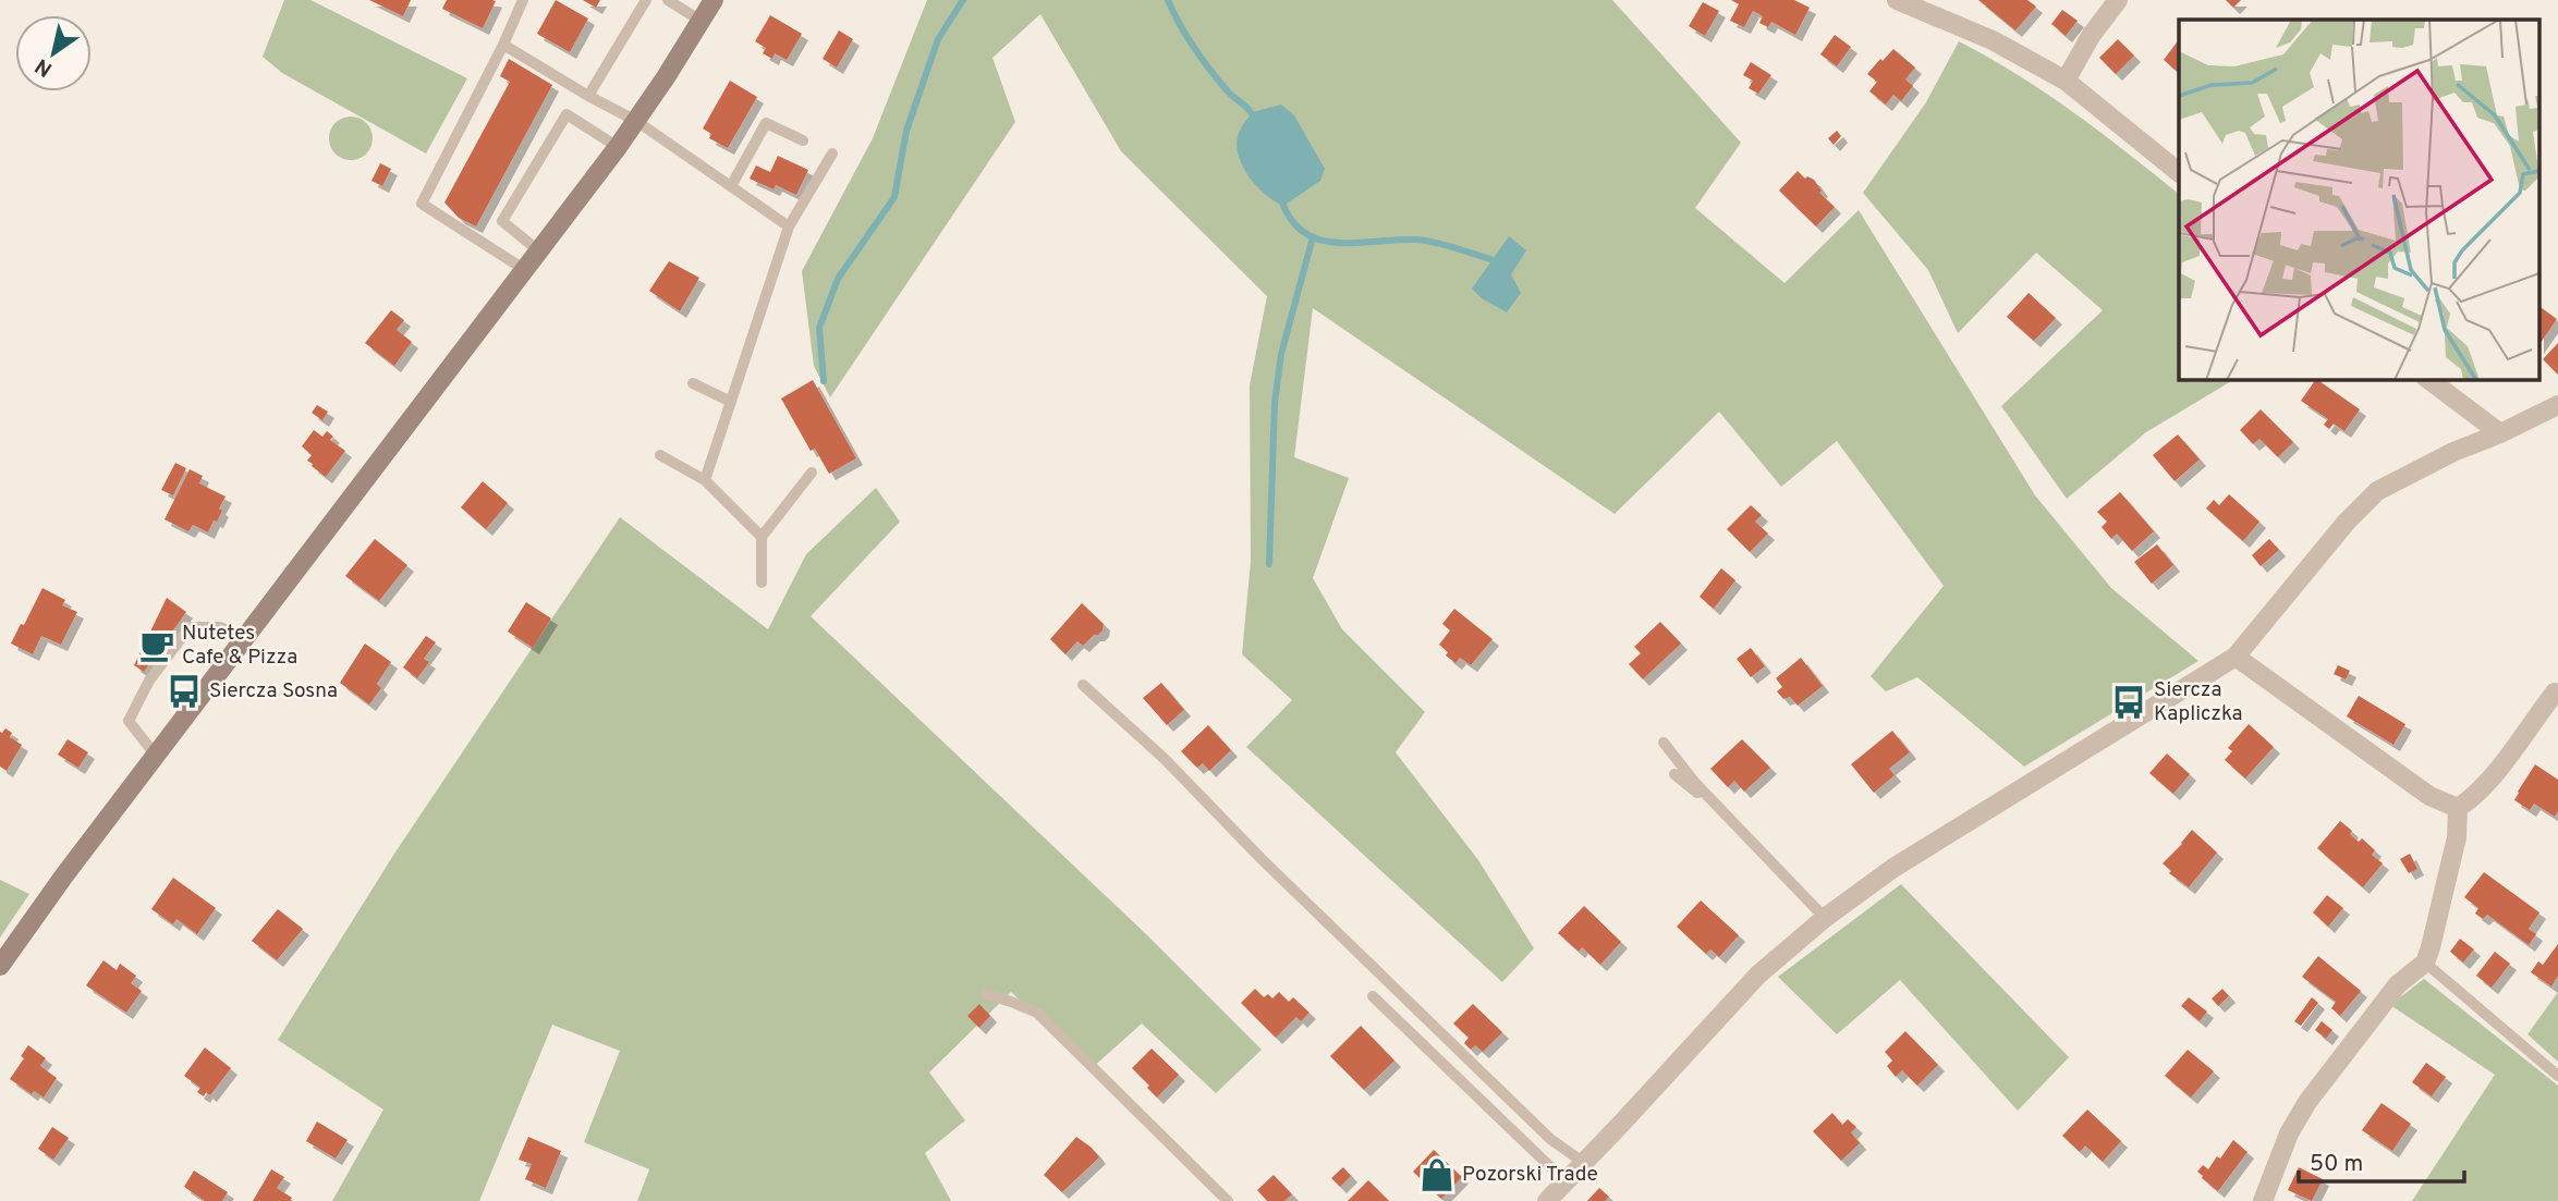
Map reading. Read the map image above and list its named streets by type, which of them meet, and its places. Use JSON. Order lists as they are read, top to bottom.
{
  "places": {
    "cafe": ["Nutetes Cafe & Pizza"],
    "bus stop": ["Siercza Sosna", "Siercza Kapliczka"],
    "shop": ["Pozorski Trade"]
  },
  "scale_bar": "50 m",
  "north": "bottom left"
}
